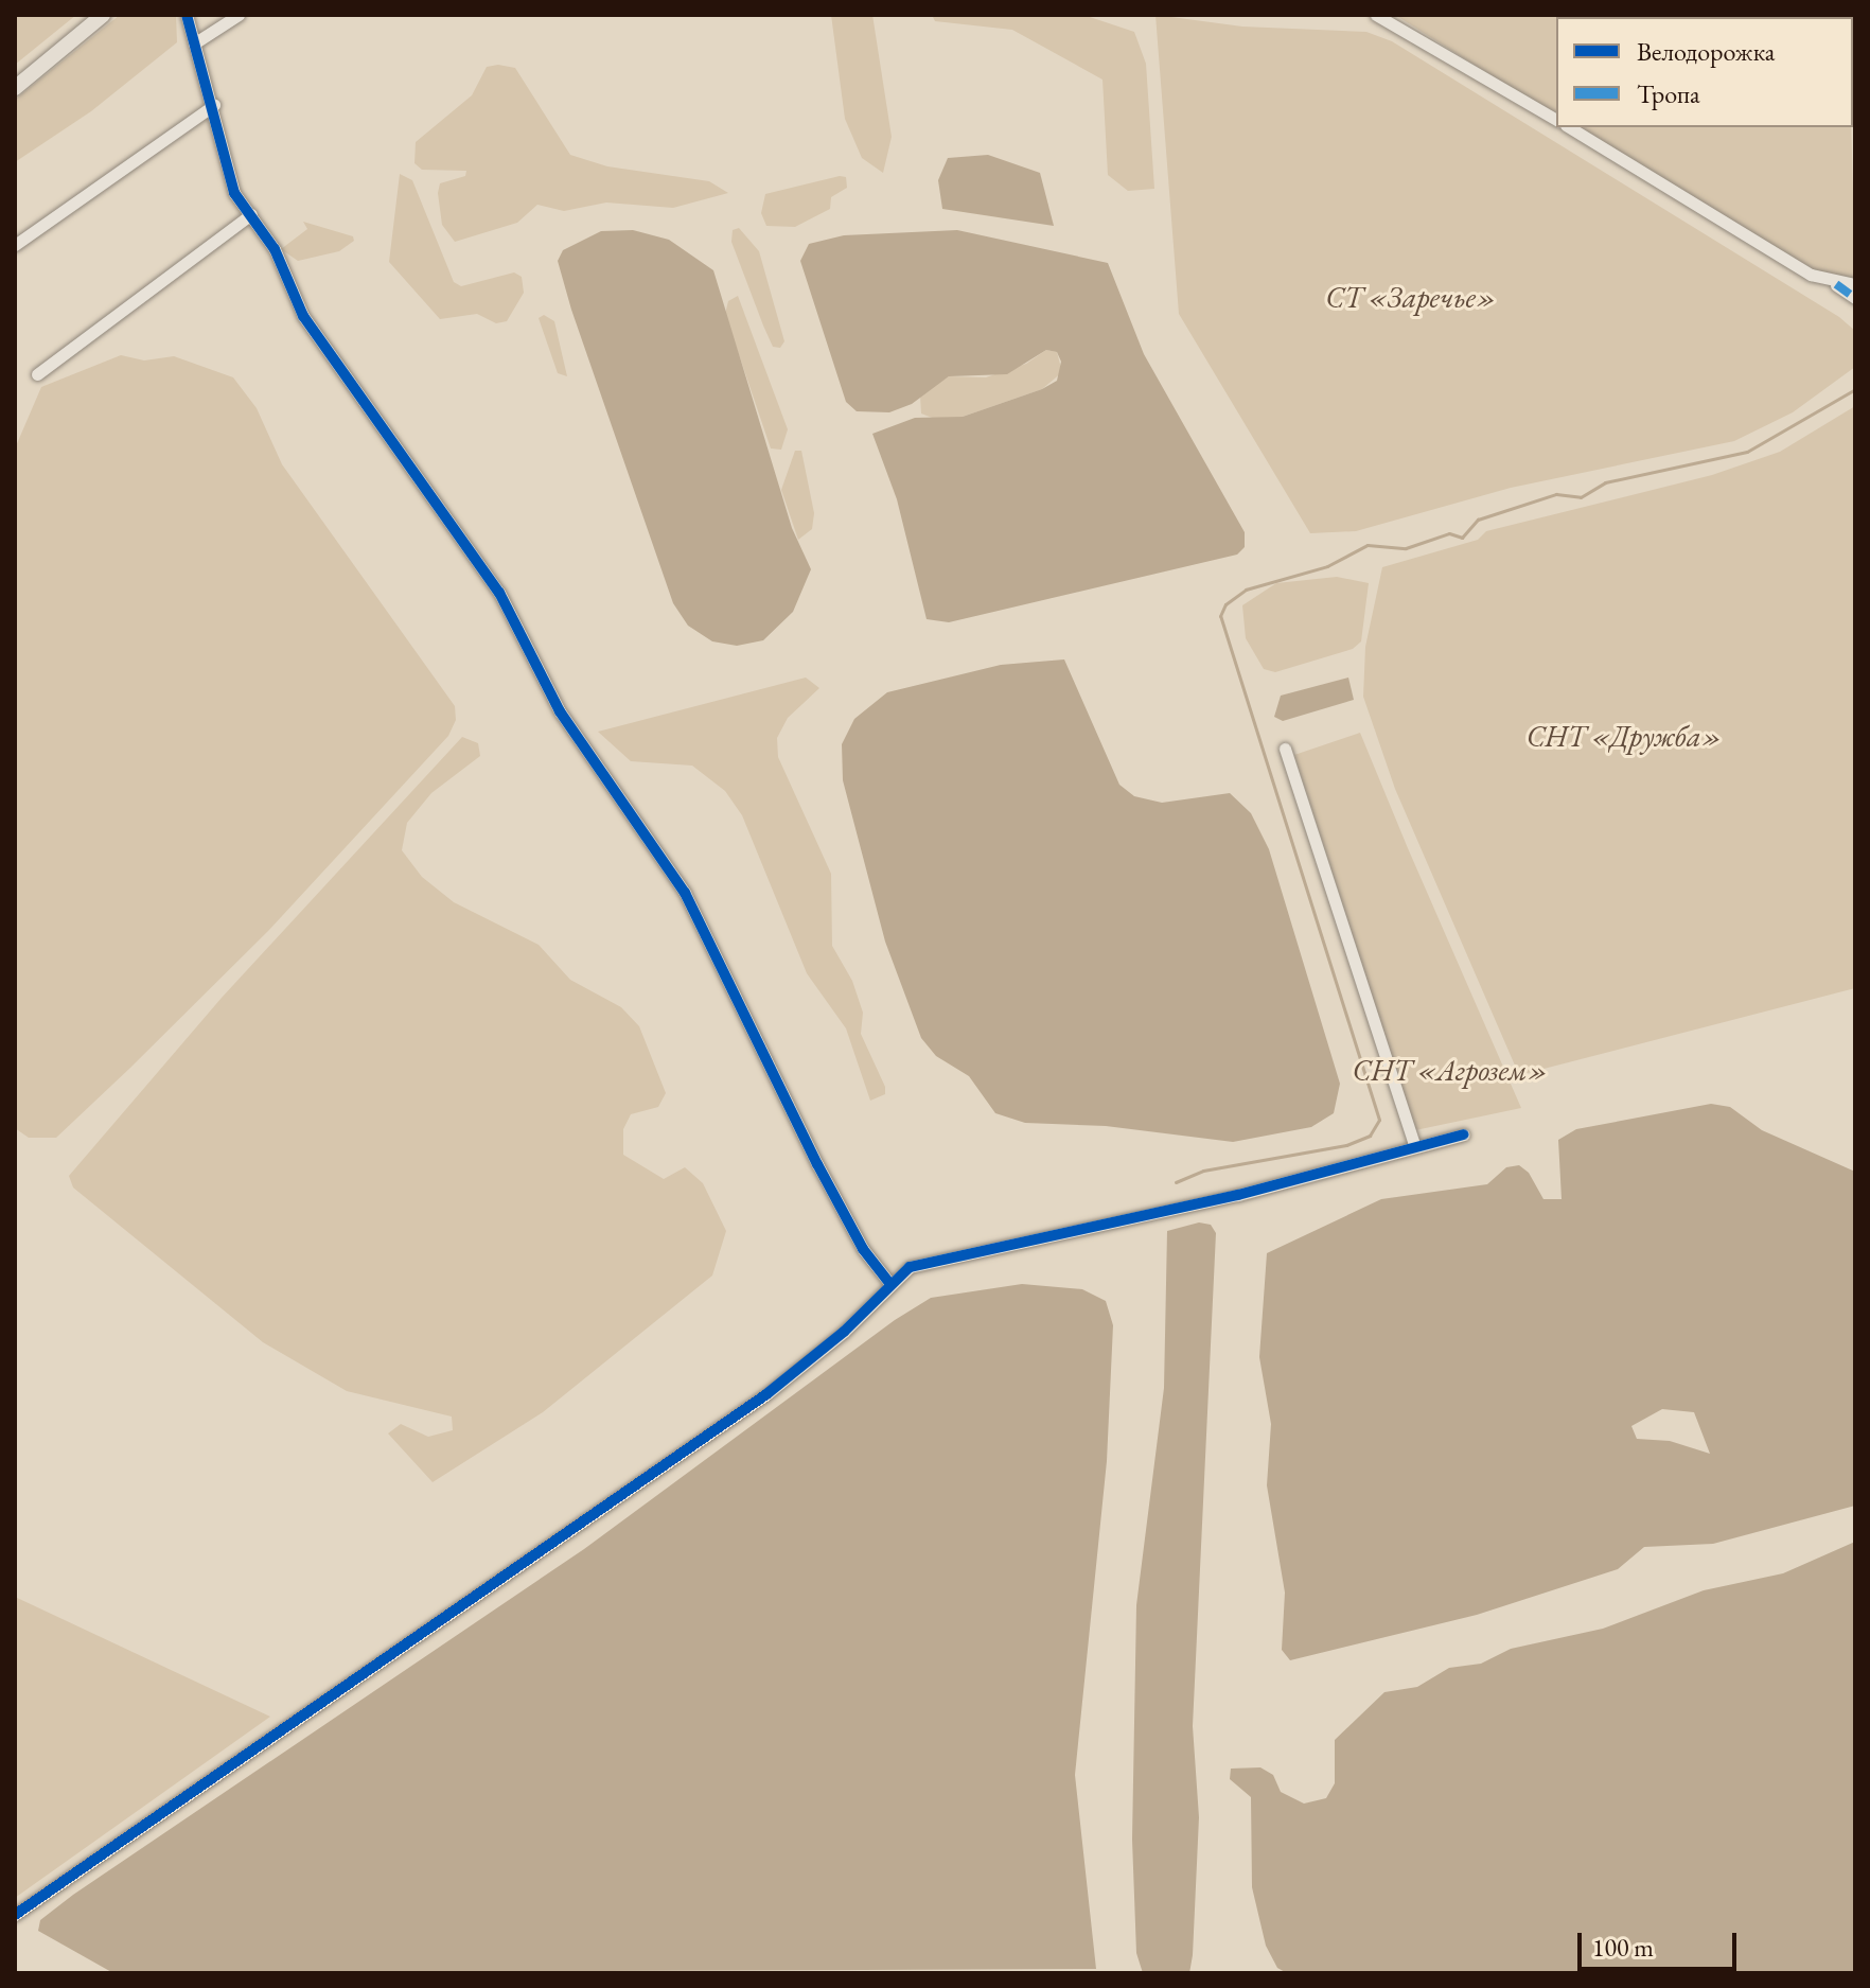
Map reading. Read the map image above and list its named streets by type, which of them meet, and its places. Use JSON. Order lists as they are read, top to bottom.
{
  "parks": ["СТ «Заречье»", "СНТ «Дружба»", "СНТ «Агрозем»"],
  "legend": ["Велодорожка", "Тропа"],
  "scale_bar": "100 m"
}
